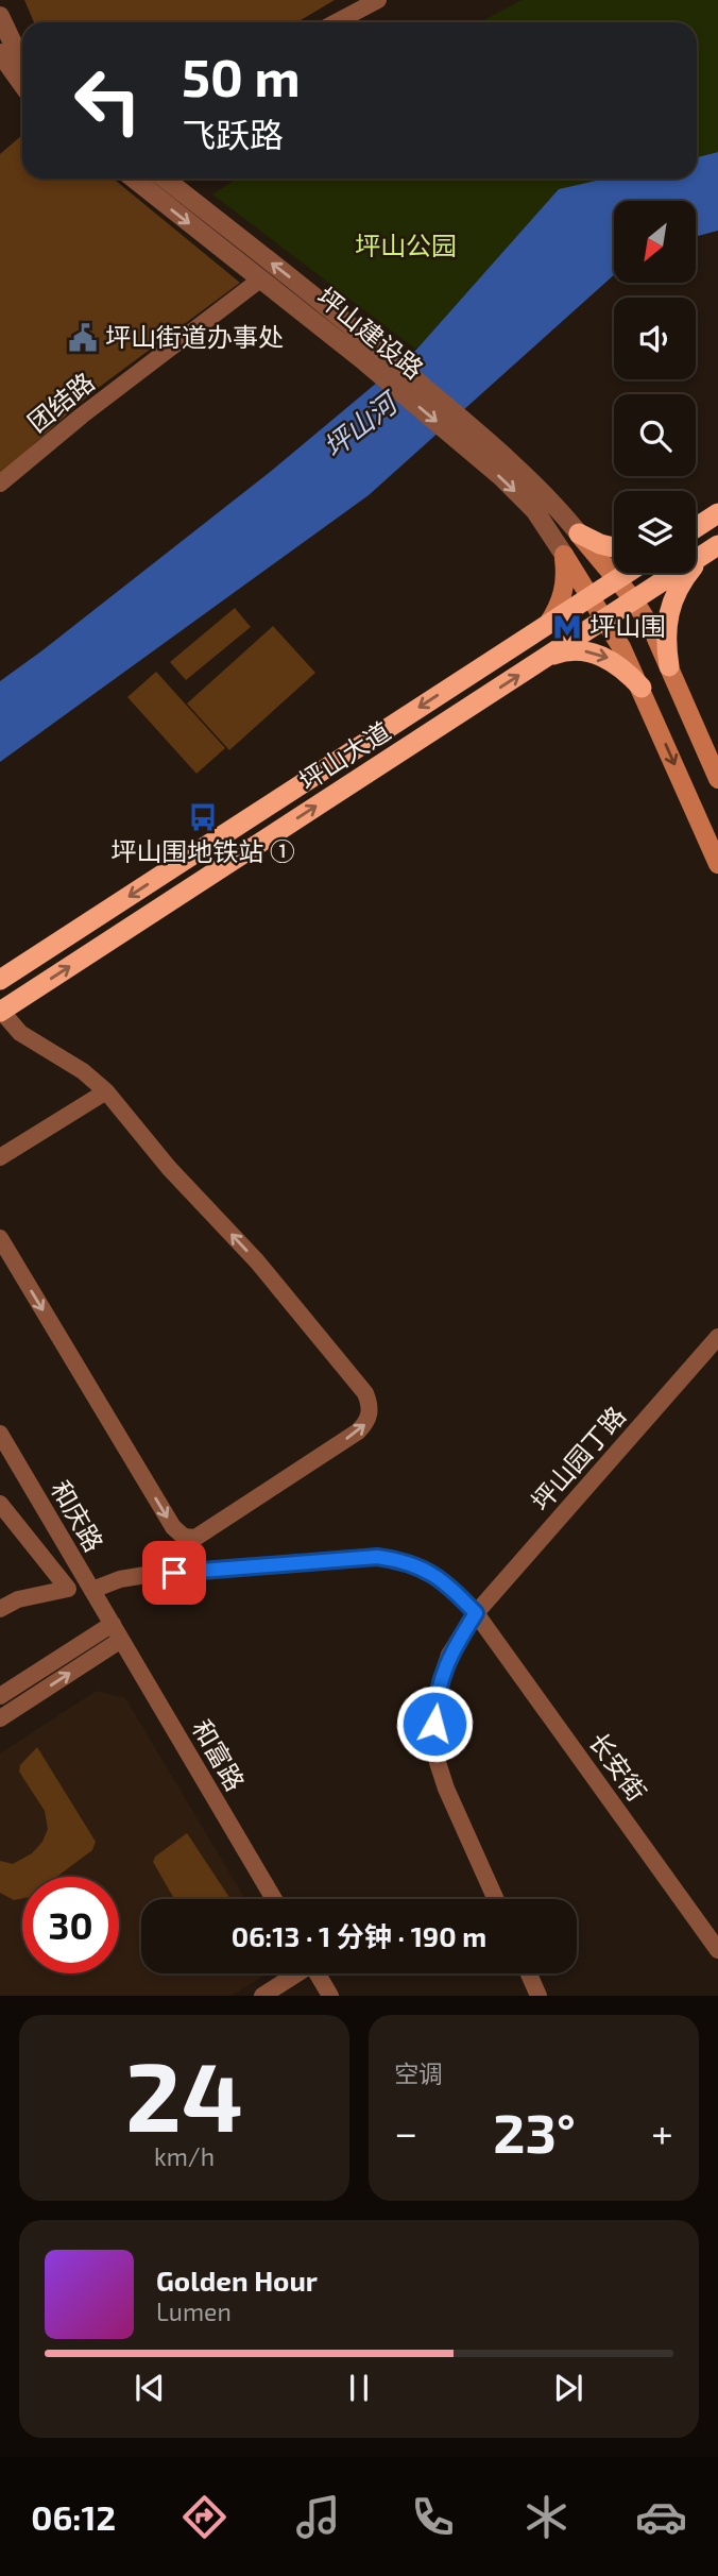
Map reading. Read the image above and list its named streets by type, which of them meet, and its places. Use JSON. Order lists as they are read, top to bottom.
{
  "streets": {
    "highway": ["坪山大道"],
    "street": [
      "坪山建设路",
      "团结路",
      "坪山园丁路",
      "和庆路",
      "和富路",
      "长安街"
    ]
  },
  "crossings": [
    ["坪山建设路", "团结路"],
    ["坪山园丁路", "长安街"],
    ["和庆路", "和富路"],
    ["和庆路", "长安街"]
  ],
  "water": ["坪山河"],
  "parks": ["坪山公园"],
  "places": {
    "public building": ["坪山街道办事处"],
    "metro station": ["坪山围"],
    "bus stop": ["坪山围地铁站 ①"]
  },
  "north": "bottom left",
  "page": {
    "turn": ["50 m", "飞跃路"],
    "limit": "30",
    "trip": "06:13 · 1 分钟 · 190 m",
    "tile": [
      ["24", "km/h"],
      "空调"
    ],
    "heat": ["−", "23°", "+"],
    "song": ["Golden Hour", "Lumen"],
    "tabs": "06:12"
  }
}
